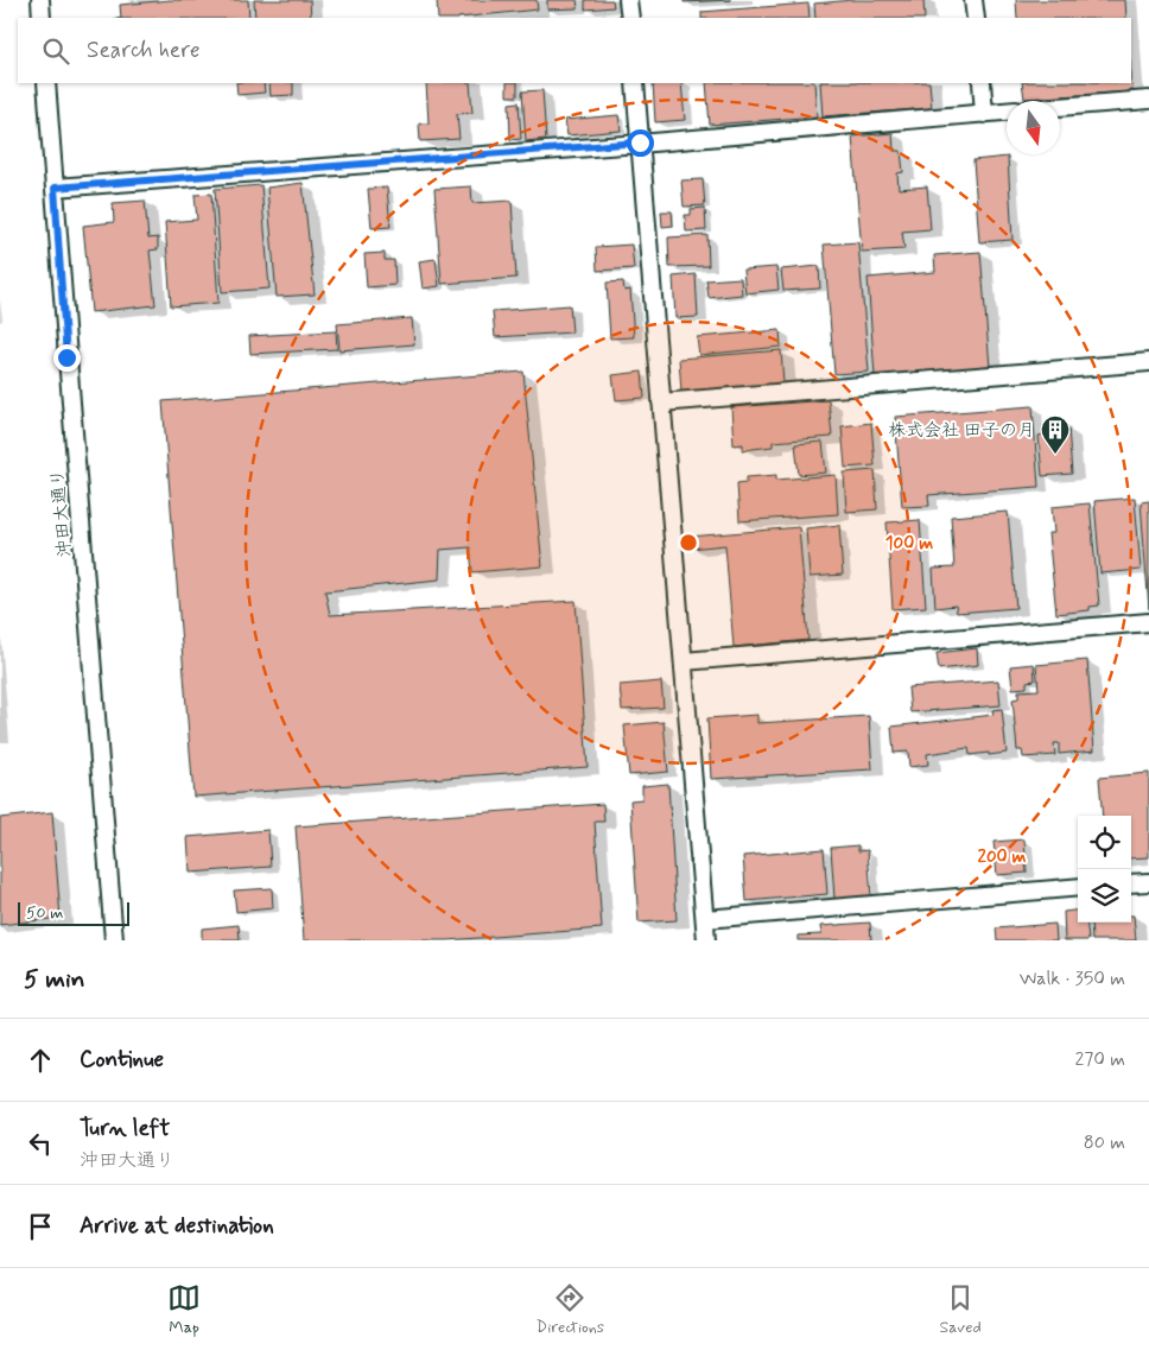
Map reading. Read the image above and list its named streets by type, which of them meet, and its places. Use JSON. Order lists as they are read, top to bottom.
{
  "streets": {
    "street": ["沖田大通り"]
  },
  "places": {
    "building": ["株式会社 田子の月"]
  },
  "scale_bar": "50 m",
  "north": "bottom",
  "page": {
    "search": "Search here",
    "scale": "50 m",
    "heading": ["5 min", "Walk · 350 m"],
    "list": [
      ["Continue", "270 m"],
      ["Turn left", "沖田大通り", "80 m"],
      "Arrive at destination"
    ],
    "nav": ["Map", "Directions", "Saved"]
  },
  "rings": ["100 m", "200 m"]
}
